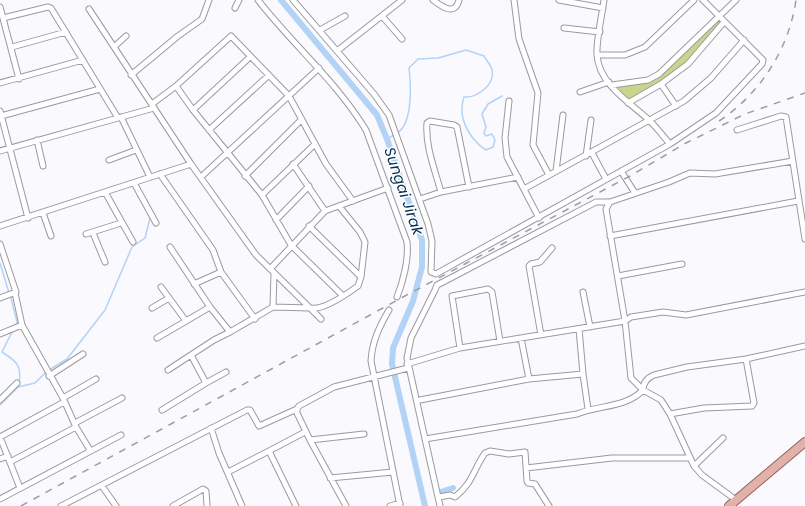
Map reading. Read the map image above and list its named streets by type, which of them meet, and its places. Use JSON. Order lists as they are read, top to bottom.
{
  "water": ["Sungai Jirak"]
}
